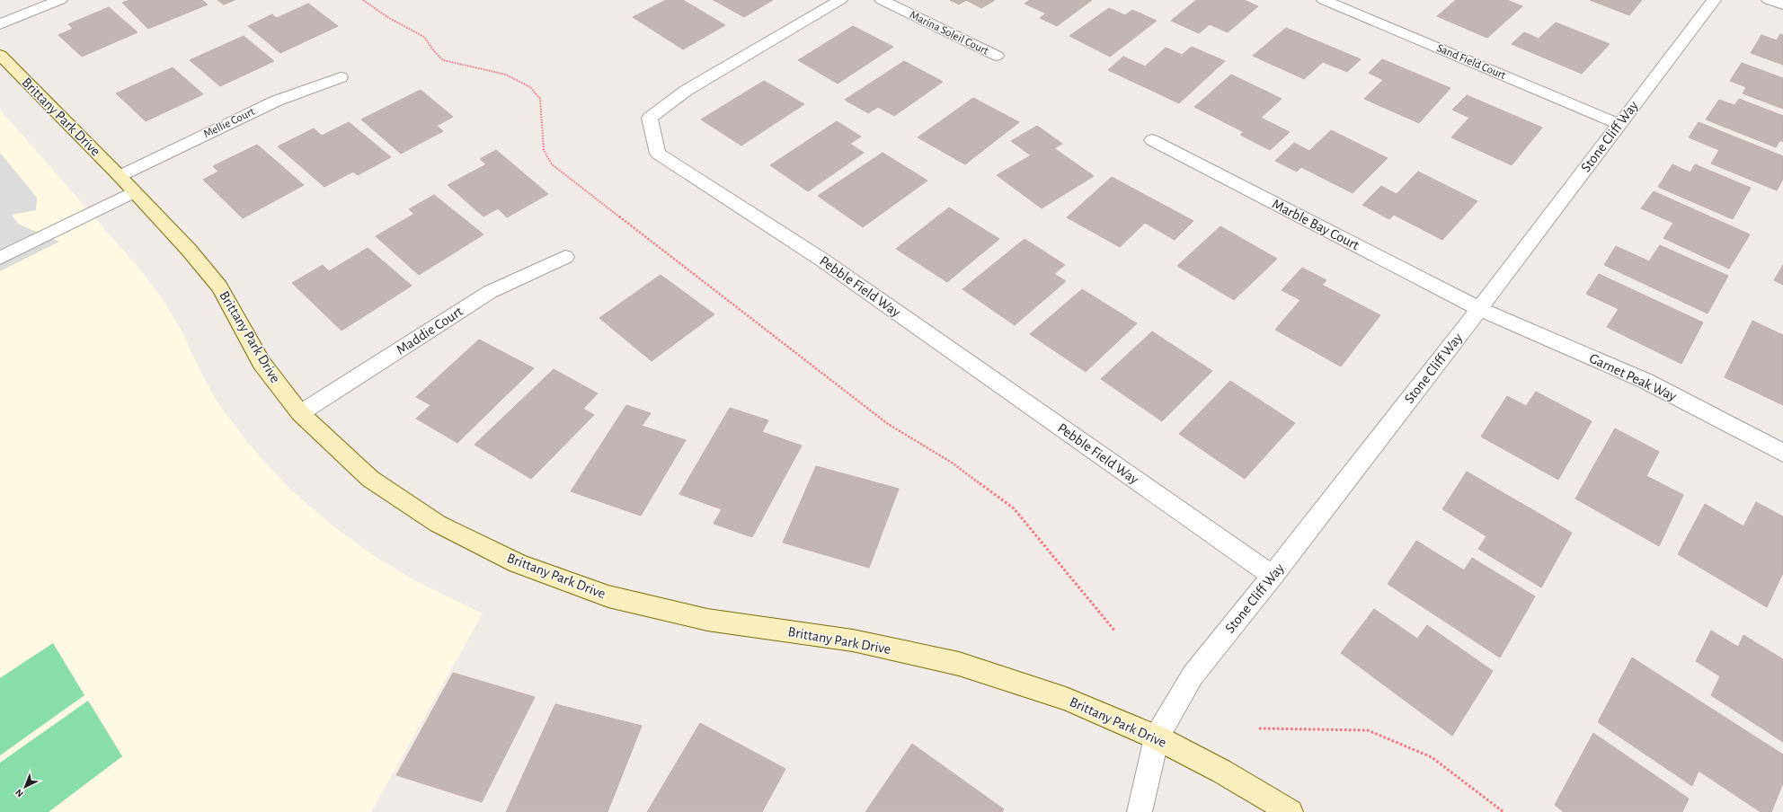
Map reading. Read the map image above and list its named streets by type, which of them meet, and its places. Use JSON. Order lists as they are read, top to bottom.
{
  "streets": {
    "street": [
      "Marina Soleil Court",
      "Sand Field Court",
      "Brittany Park Drive",
      "Mellie Court",
      "Stone Cliff Way",
      "Marble Bay Court",
      "Pebble Field Way",
      "Maddie Court",
      "Garnet Peak Way"
    ]
  },
  "crossings": [
    ["Sand Field Court", "Stone Cliff Way"],
    ["Brittany Park Drive", "Mellie Court"],
    ["Brittany Park Drive", "Stone Cliff Way"],
    ["Brittany Park Drive", "Maddie Court"],
    ["Stone Cliff Way", "Marble Bay Court"],
    ["Stone Cliff Way", "Pebble Field Way"],
    ["Stone Cliff Way", "Garnet Peak Way"],
    ["Marble Bay Court", "Garnet Peak Way"]
  ],
  "north": "bottom left"
}
